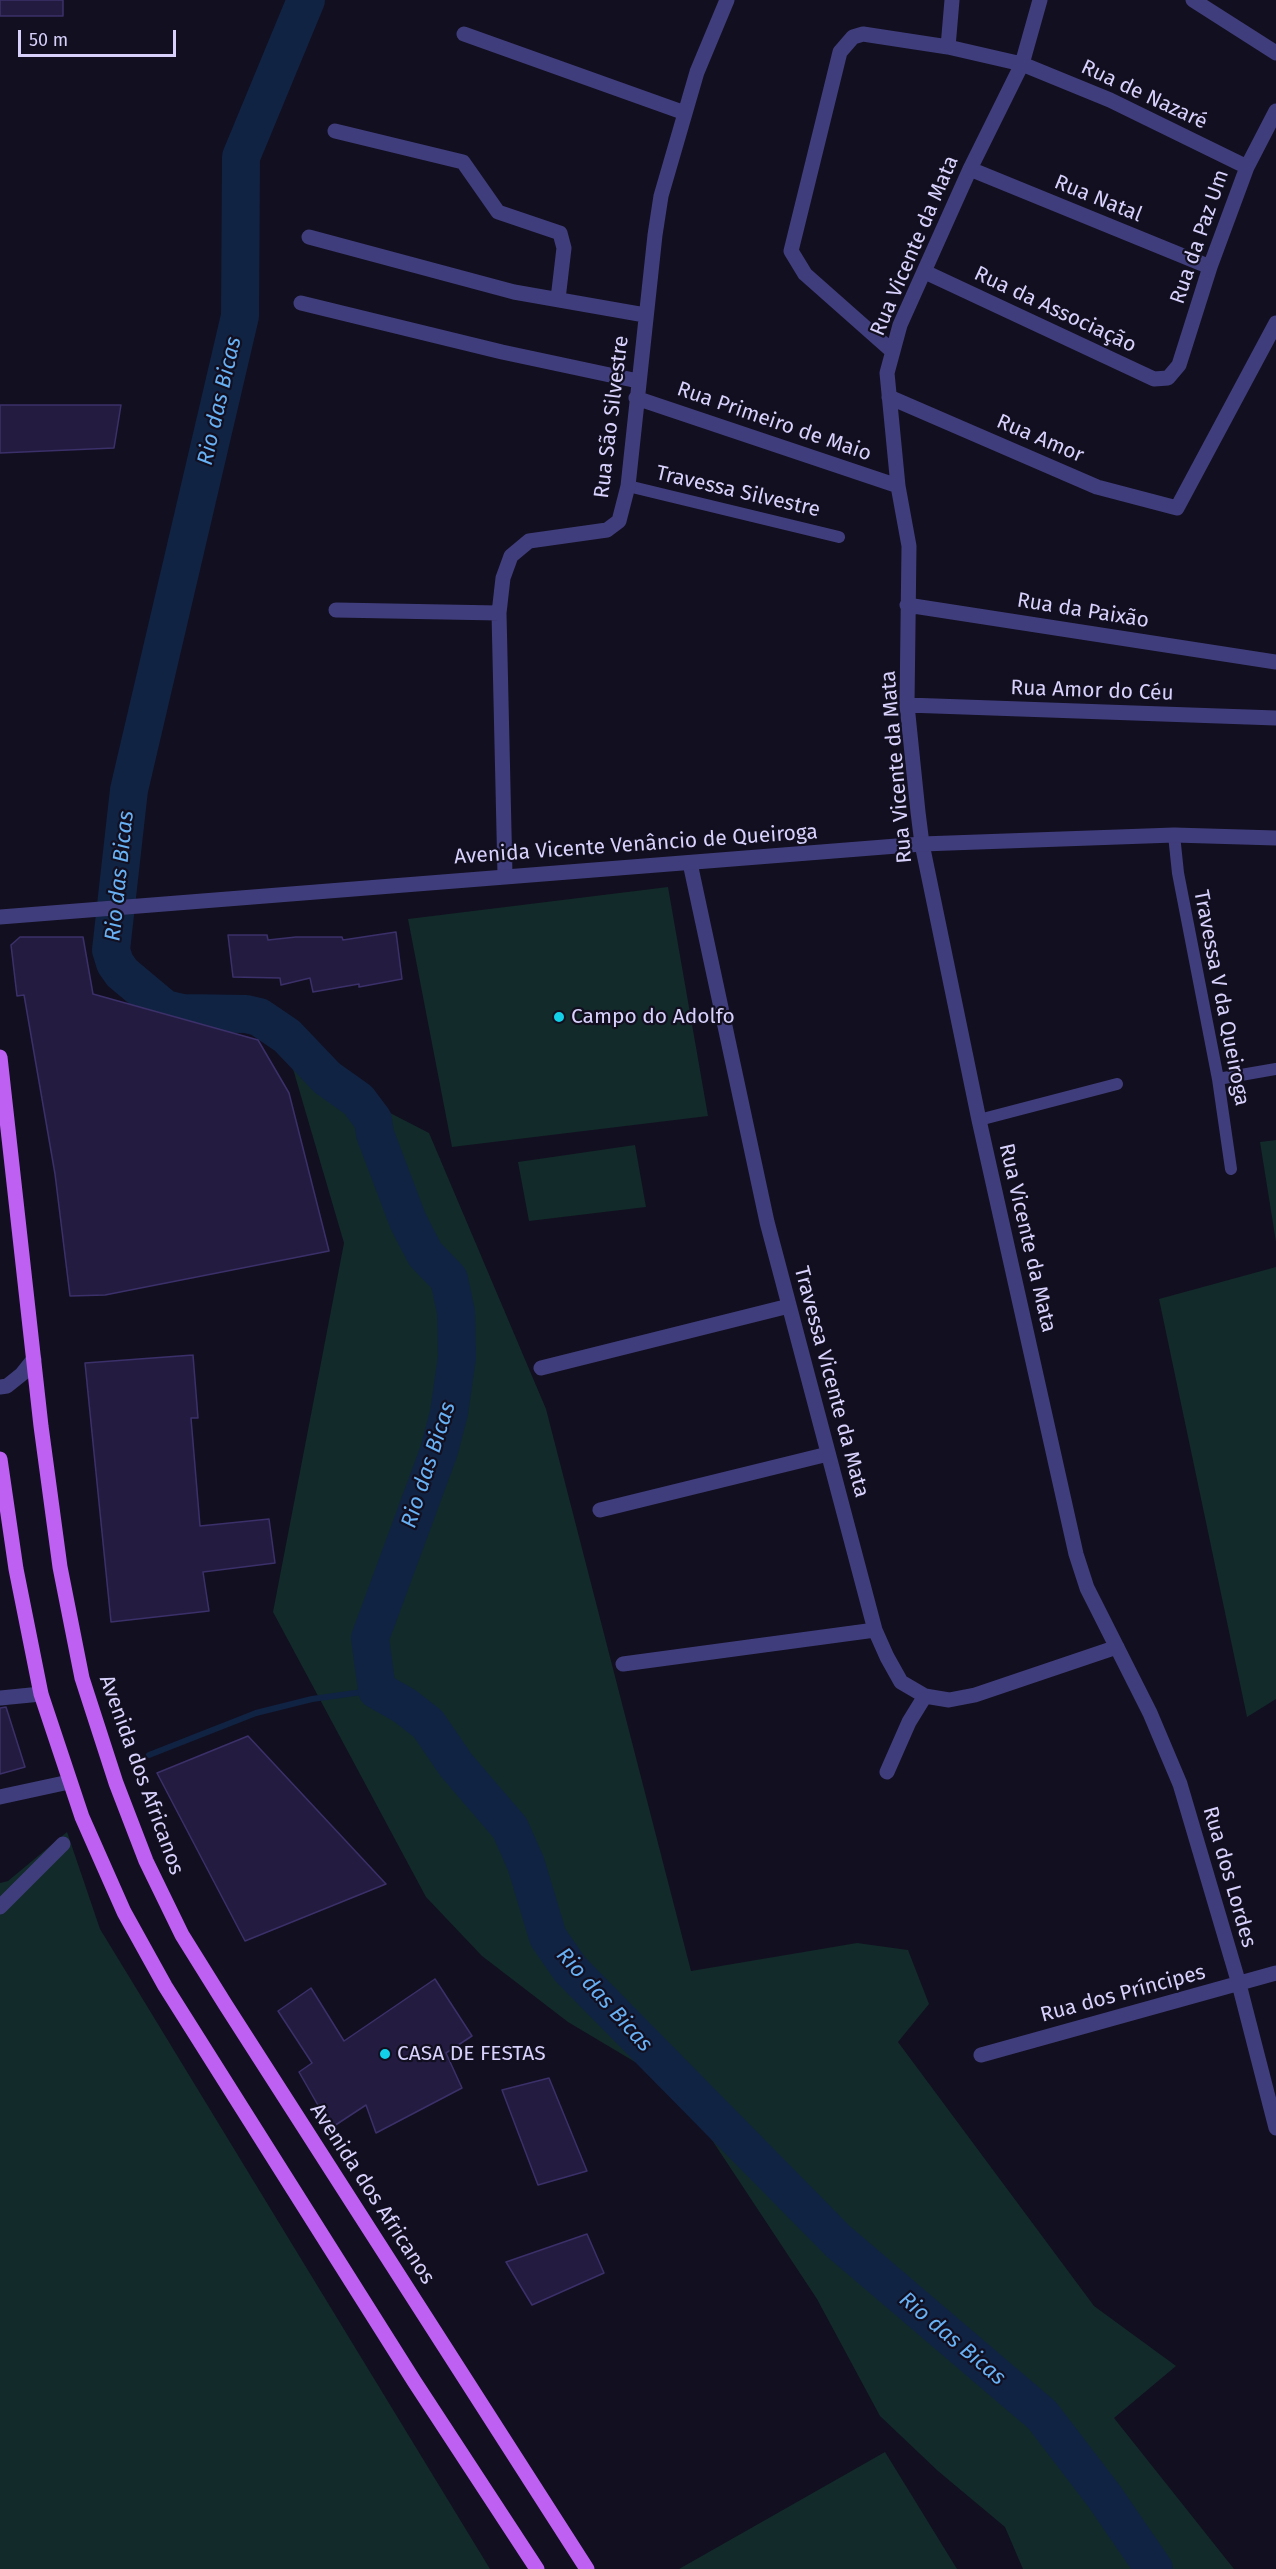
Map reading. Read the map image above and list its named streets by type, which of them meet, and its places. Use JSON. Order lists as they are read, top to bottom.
{
  "streets": {
    "main road": ["Avenida dos Africanos"],
    "street": [
      "Rua de Nazaré",
      "Rua Natal",
      "Rua da Paz Um",
      "Rua Vicente da Mata",
      "Rua da Associação",
      "Rua São Silvestre",
      "Rua Primeiro de Maio",
      "Rua Amor",
      "Rua da Paixão",
      "Rua Amor do Céu",
      "Avenida Vicente Venâncio de Queiroga",
      "Travessa Vicente da Mata",
      "Rua dos Lordes",
      "Rua dos Príncipes"
    ],
    "lane": ["Travessa Silvestre", "Travessa V da Queiroga"]
  },
  "crossings": [
    ["Rua de Nazaré", "Rua da Paz Um"],
    ["Rua de Nazaré", "Rua Vicente da Mata"],
    ["Rua Natal", "Rua da Paz Um"],
    ["Rua Natal", "Rua Vicente da Mata"],
    ["Rua da Paz Um", "Rua da Associação"],
    ["Rua Vicente da Mata", "Rua da Associação"],
    ["Rua Vicente da Mata", "Rua Primeiro de Maio"],
    ["Rua Vicente da Mata", "Rua Amor"],
    ["Rua Vicente da Mata", "Rua da Paixão"],
    ["Rua Vicente da Mata", "Rua Amor do Céu"],
    ["Rua Vicente da Mata", "Avenida Vicente Venâncio de Queiroga"],
    ["Rua Vicente da Mata", "Travessa Vicente da Mata"],
    ["Rua Vicente da Mata", "Rua dos Lordes"],
    ["Rua São Silvestre", "Rua Primeiro de Maio"],
    ["Rua São Silvestre", "Travessa Silvestre"],
    ["Rua São Silvestre", "Avenida Vicente Venâncio de Queiroga"],
    ["Avenida Vicente Venâncio de Queiroga", "Travessa V da Queiroga"],
    ["Avenida Vicente Venâncio de Queiroga", "Travessa Vicente da Mata"],
    ["Travessa Vicente da Mata", "Rua dos Lordes"],
    ["Rua dos Lordes", "Rua dos Príncipes"]
  ],
  "water": ["Rio das Bicas"],
  "places": ["Campo do Adolfo", "CASA DE FESTAS"],
  "scale_bar": "50 m"
}
